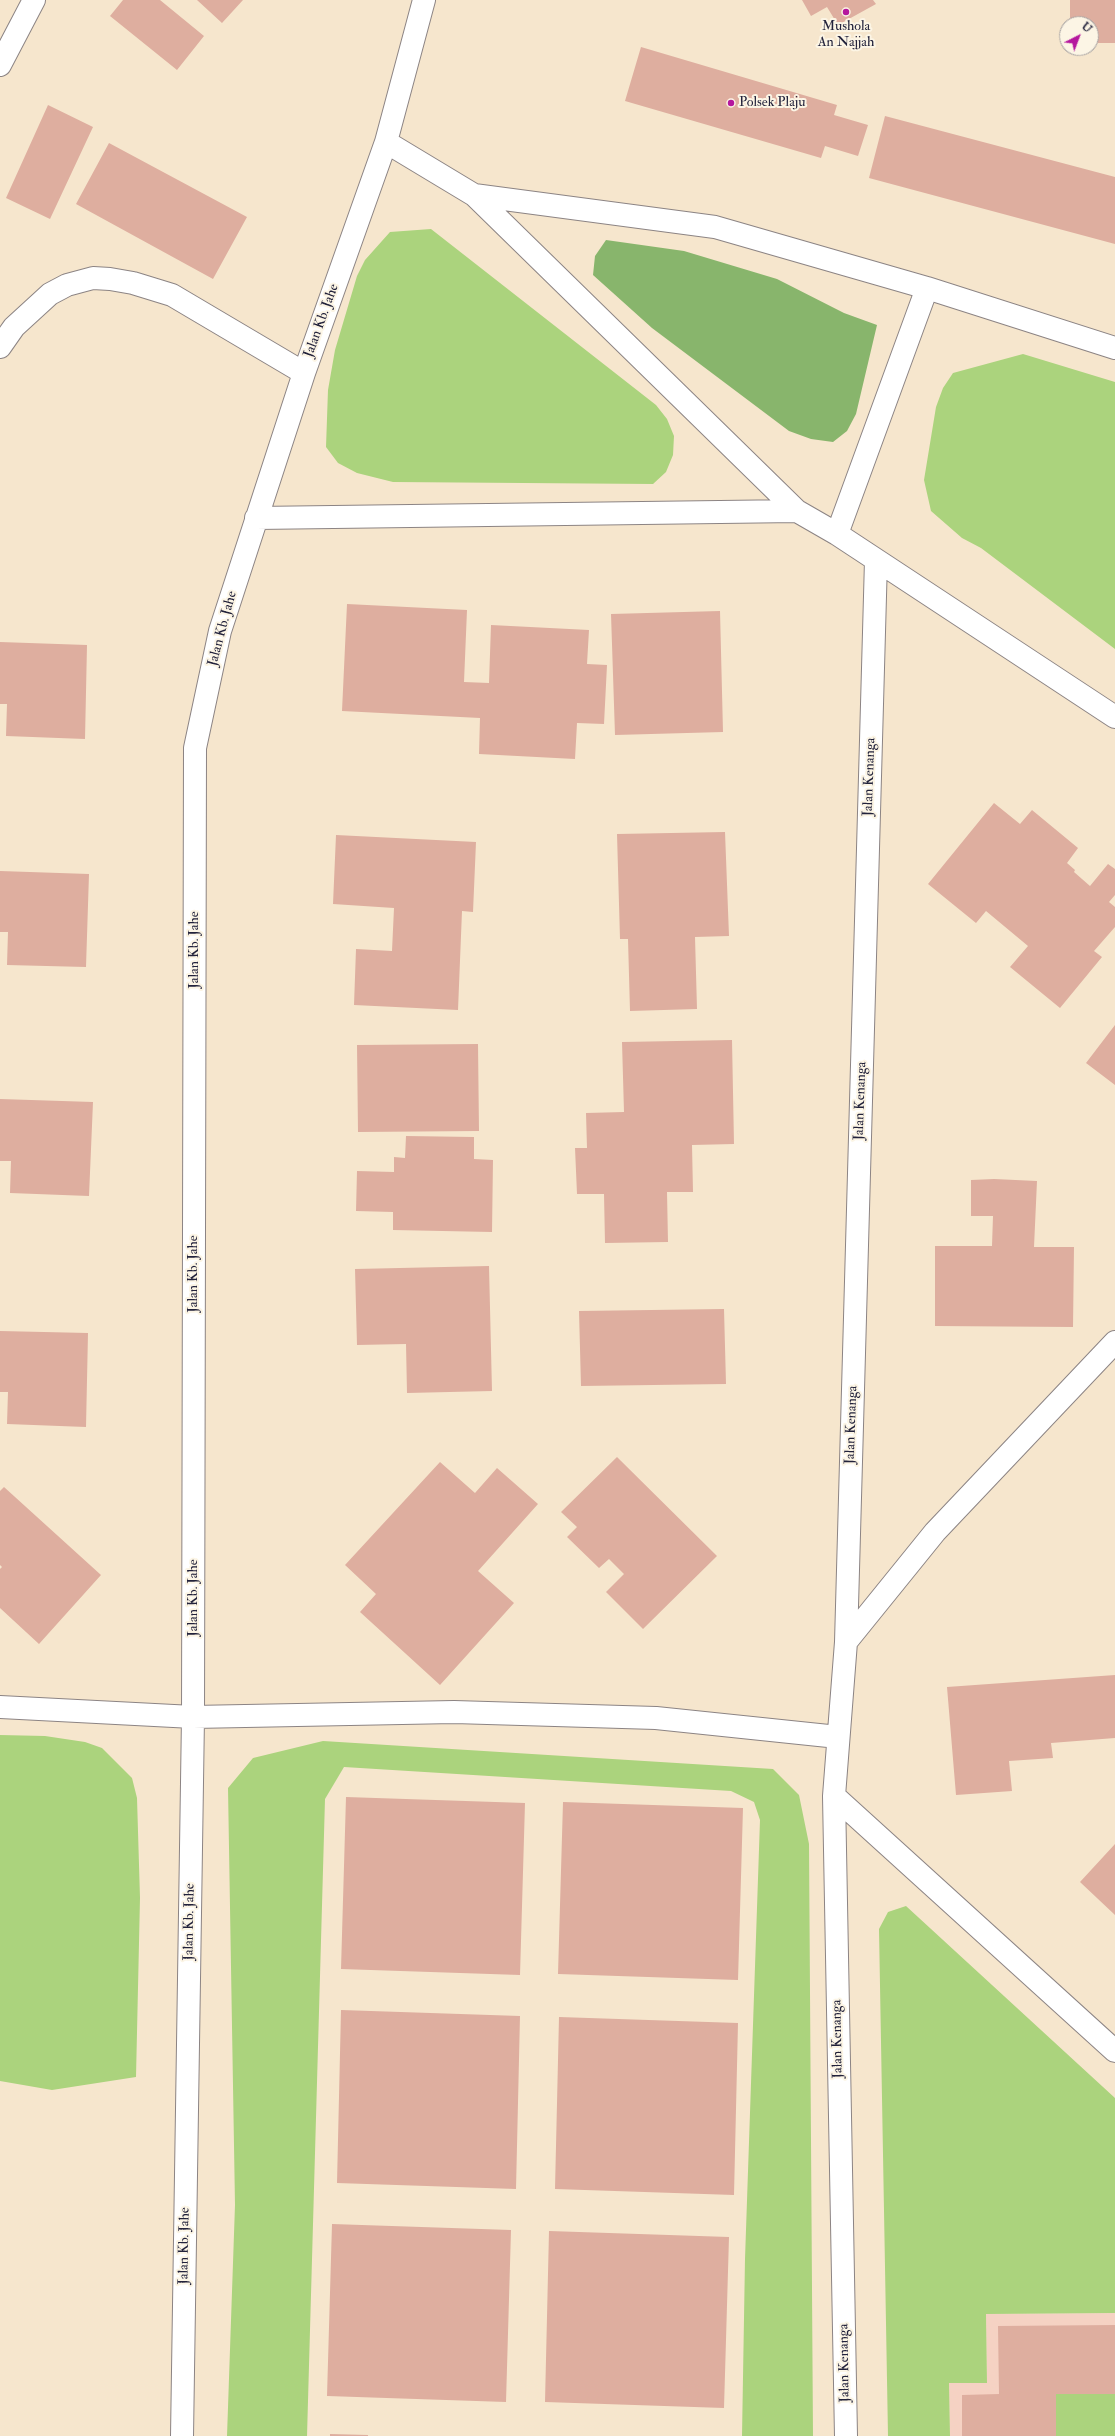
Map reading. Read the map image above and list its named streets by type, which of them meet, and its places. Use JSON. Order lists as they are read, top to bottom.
{
  "streets": {
    "street": ["Jalan Kb. Jahe", "Jalan Kenanga"]
  },
  "places": ["Mushola An Najjah", "Polsek Plaju"],
  "north": "top right"
}
